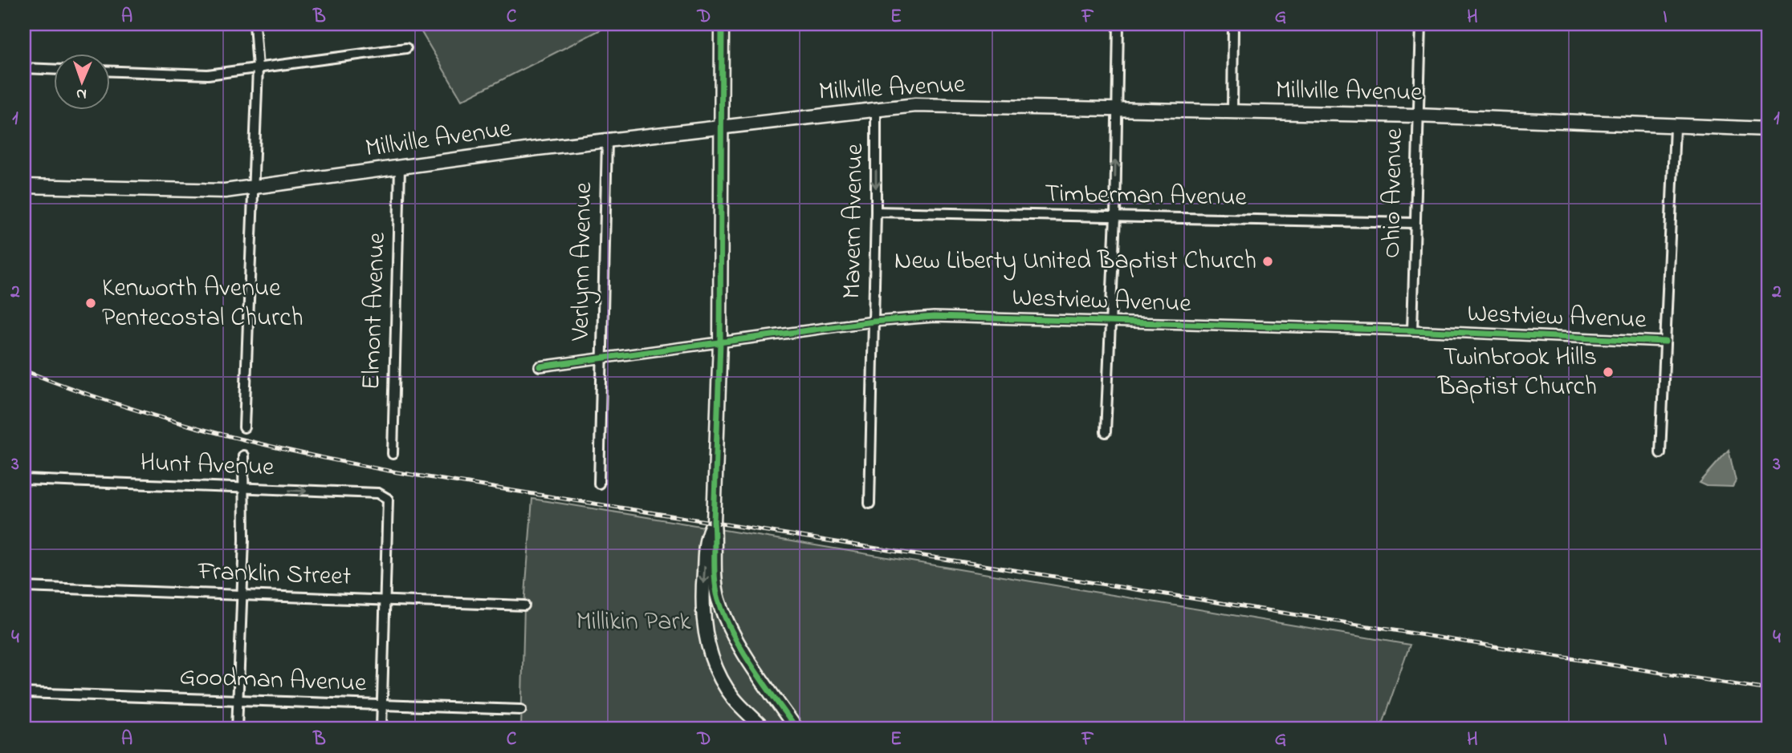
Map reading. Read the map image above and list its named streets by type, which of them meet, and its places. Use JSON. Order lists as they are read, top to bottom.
{
  "streets": {
    "main road": ["Millville Avenue"],
    "street": [
      "Ohio Avenue",
      "Timberman Avenue",
      "Mavern Avenue",
      "Verlynn Avenue",
      "Westview Avenue",
      "Elmont Avenue",
      "Hunt Avenue",
      "Franklin Street",
      "Goodman Avenue"
    ]
  },
  "crossings": [
    ["Millville Avenue", "Ohio Avenue"],
    ["Millville Avenue", "Mavern Avenue"],
    ["Millville Avenue", "Verlynn Avenue"],
    ["Millville Avenue", "Elmont Avenue"],
    ["Ohio Avenue", "Timberman Avenue"],
    ["Ohio Avenue", "Westview Avenue"],
    ["Timberman Avenue", "Mavern Avenue"],
    ["Mavern Avenue", "Westview Avenue"],
    ["Verlynn Avenue", "Westview Avenue"],
    ["Hunt Avenue", "Franklin Street"]
  ],
  "parks": ["Millikin Park"],
  "places": ["New Liberty United Baptist Church", "Kenworth Avenue Pentecostal Church", "Twinbrook Hills Baptist Church"],
  "north": "bottom",
  "grid": {
    "columns": [
      "A",
      "B",
      "C",
      "D",
      "E",
      "F",
      "G",
      "H",
      "I"
    ],
    "rows": [
      "1",
      "2",
      "3",
      "4"
    ]
  }
}
